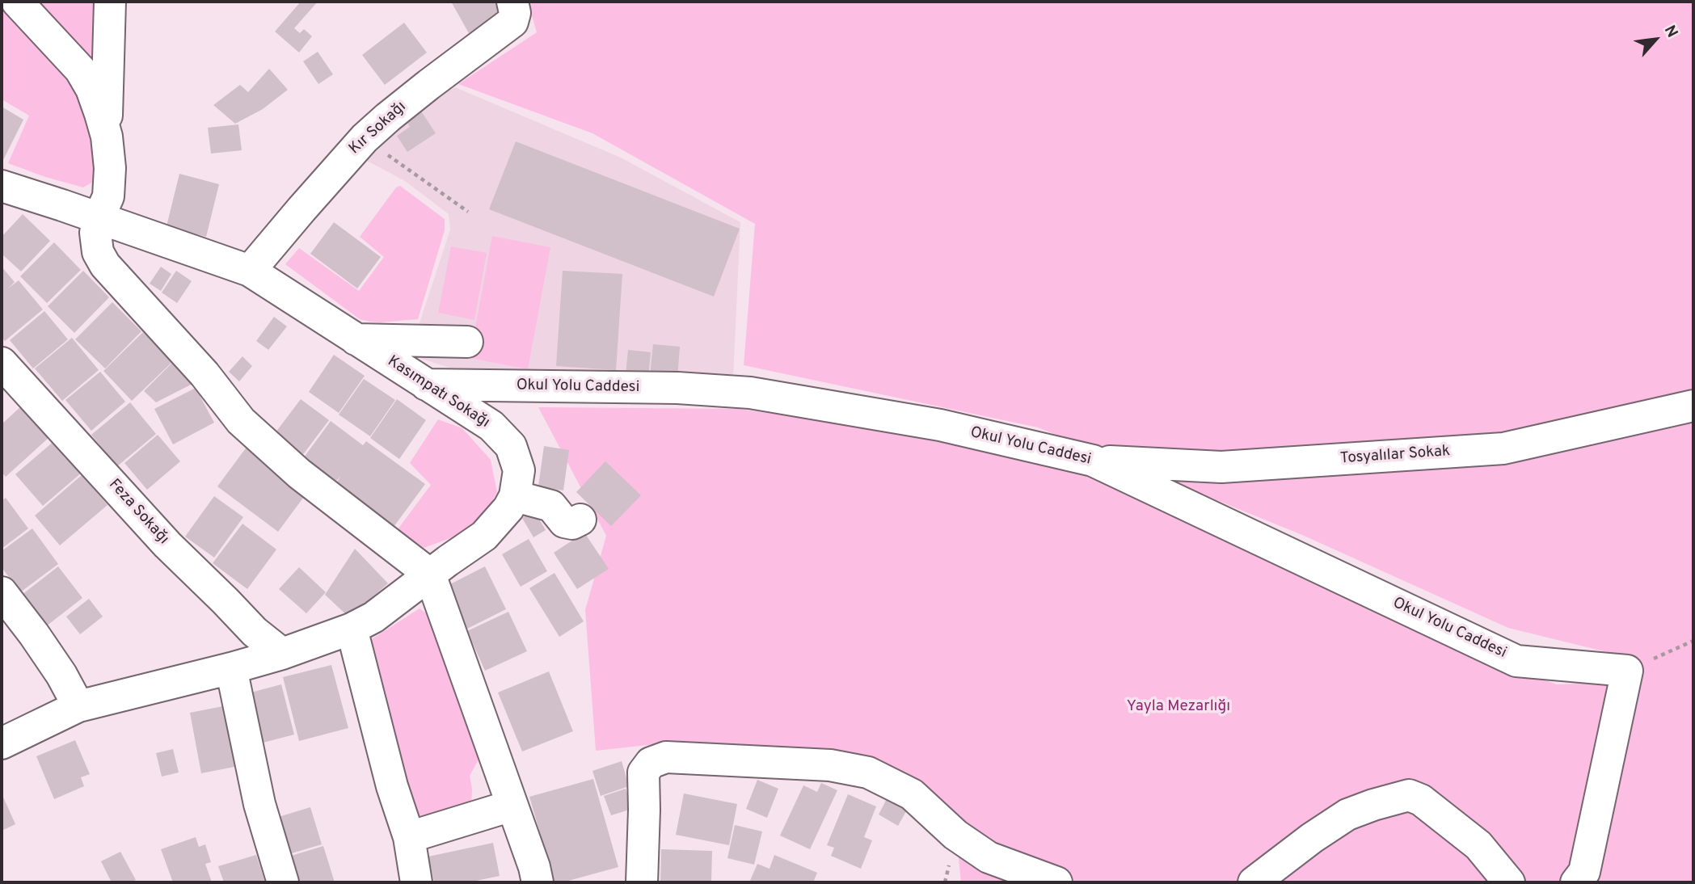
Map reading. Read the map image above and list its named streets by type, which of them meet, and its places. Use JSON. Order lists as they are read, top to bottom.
{
  "streets": {
    "street": [
      "Kır Sokağı",
      "Okul Yolu Caddesi",
      "Kasımpatı Sokağı",
      "Tosyalılar Sokak",
      "Feza Sokağı"
    ]
  },
  "crossings": [
    ["Kır Sokağı", "Kasımpatı Sokağı"],
    ["Okul Yolu Caddesi", "Kasımpatı Sokağı"],
    ["Okul Yolu Caddesi", "Tosyalılar Sokak"],
    ["Kasımpatı Sokağı", "Feza Sokağı"]
  ],
  "parks": ["Yayla Mezarlığı"],
  "north": "top right"
}
